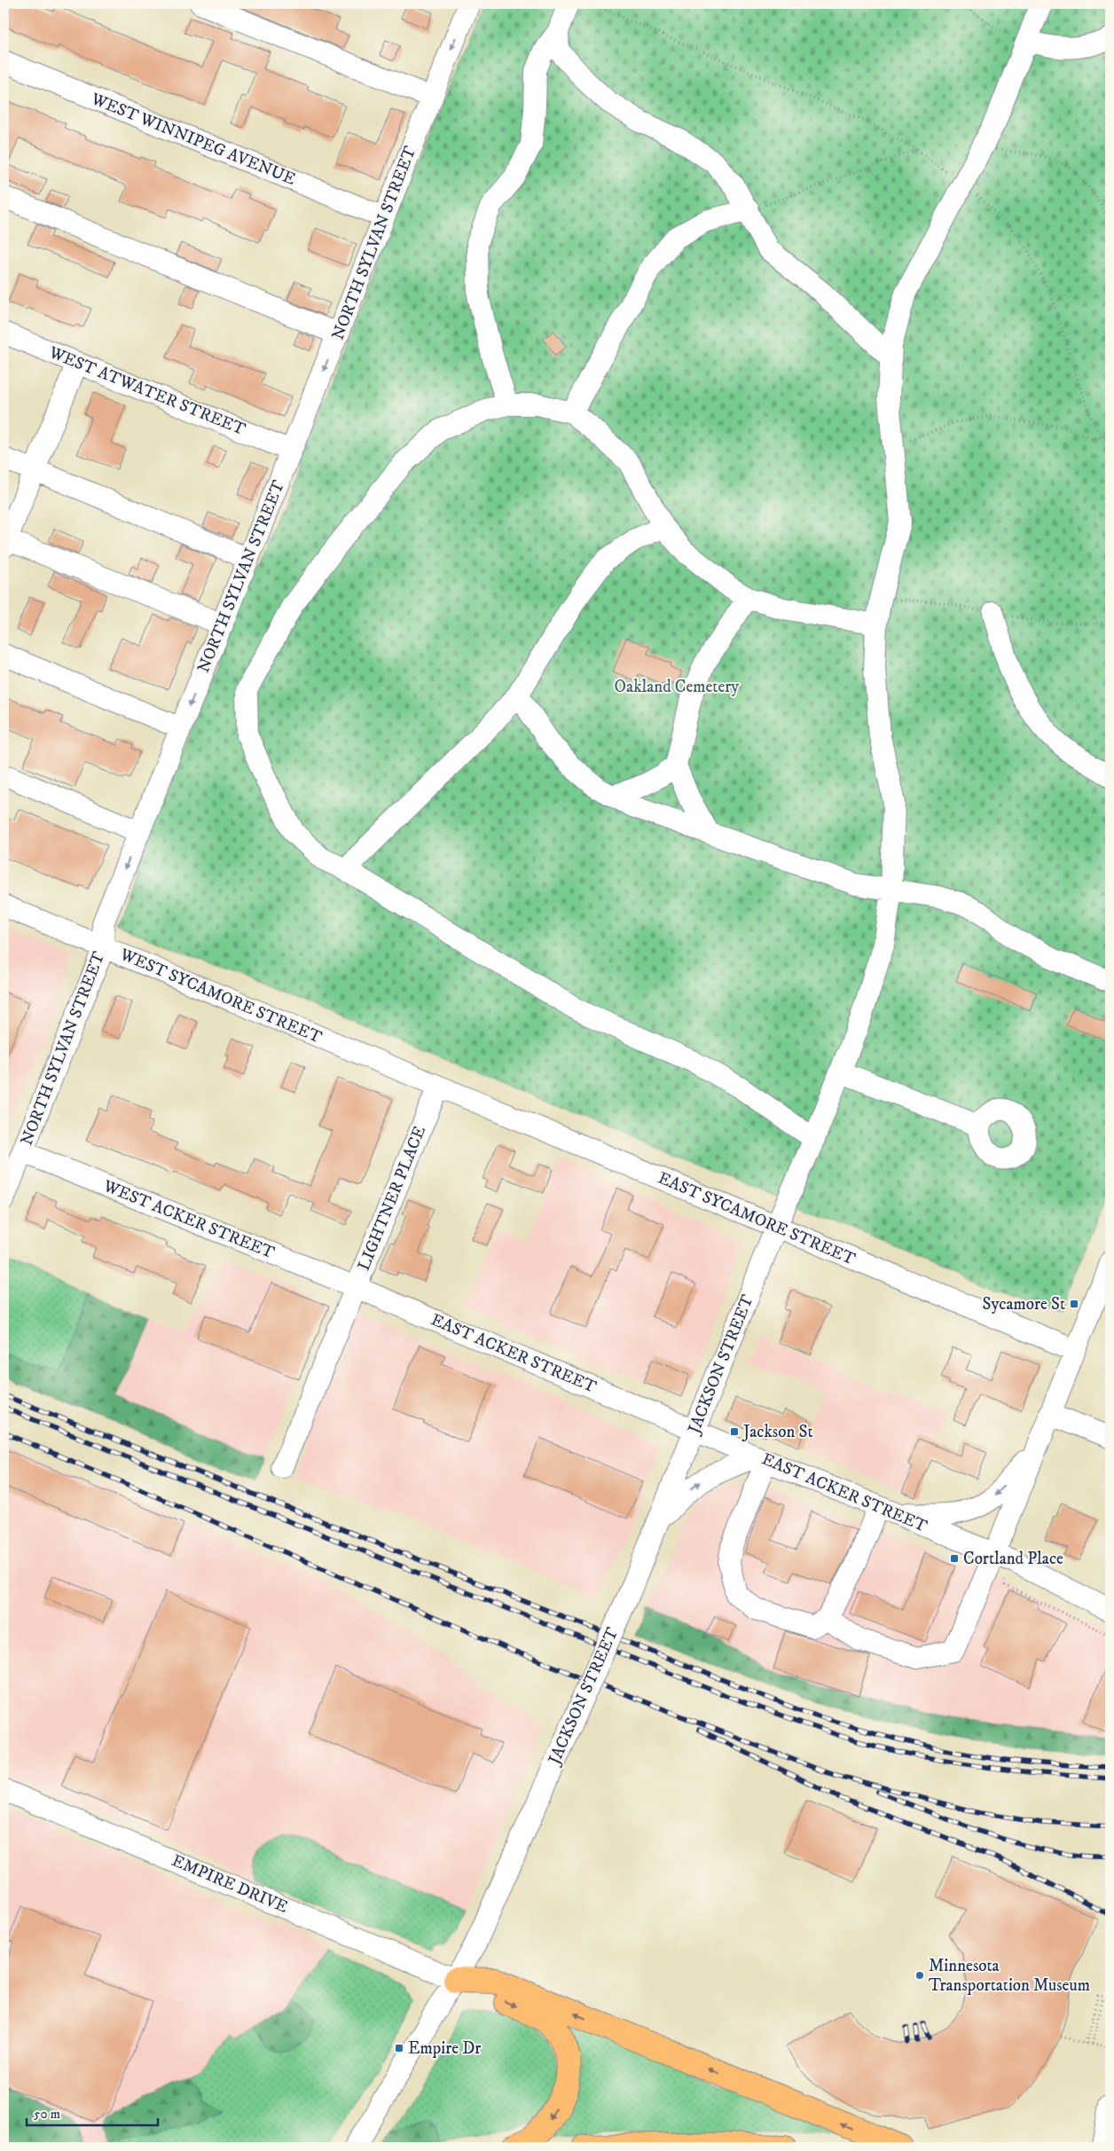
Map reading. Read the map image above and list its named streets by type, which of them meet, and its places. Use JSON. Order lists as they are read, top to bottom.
{
  "streets": {
    "street": [
      "WEST WINNIPEG AVENUE",
      "NORTH SYLVAN STREET",
      "WEST ATWATER STREET",
      "WEST SYCAMORE STREET",
      "LIGHTNER PLACE",
      "EAST SYCAMORE STREET",
      "WEST ACKER STREET",
      "EAST ACKER STREET",
      "JACKSON STREET",
      "EMPIRE DRIVE"
    ]
  },
  "crossings": [
    ["WEST WINNIPEG AVENUE", "NORTH SYLVAN STREET"],
    ["NORTH SYLVAN STREET", "WEST ATWATER STREET"],
    ["NORTH SYLVAN STREET", "WEST SYCAMORE STREET"],
    ["NORTH SYLVAN STREET", "WEST ACKER STREET"],
    ["WEST SYCAMORE STREET", "LIGHTNER PLACE"],
    ["WEST SYCAMORE STREET", "EAST SYCAMORE STREET"],
    ["LIGHTNER PLACE", "EAST SYCAMORE STREET"],
    ["LIGHTNER PLACE", "WEST ACKER STREET"],
    ["LIGHTNER PLACE", "EAST ACKER STREET"],
    ["EAST SYCAMORE STREET", "JACKSON STREET"],
    ["WEST ACKER STREET", "EAST ACKER STREET"],
    ["EAST ACKER STREET", "JACKSON STREET"],
    ["JACKSON STREET", "EMPIRE DRIVE"]
  ],
  "one_way": ["NORTH SYLVAN STREET"],
  "parks": ["Oakland Cemetery"],
  "places": {
    "transit": [
      "Sycamore St",
      "Jackson St",
      "Cortland Place",
      "Empire Dr"
    ],
    "other": ["Minnesota Transportation Museum"]
  },
  "scale_bar": "50 m"
}
